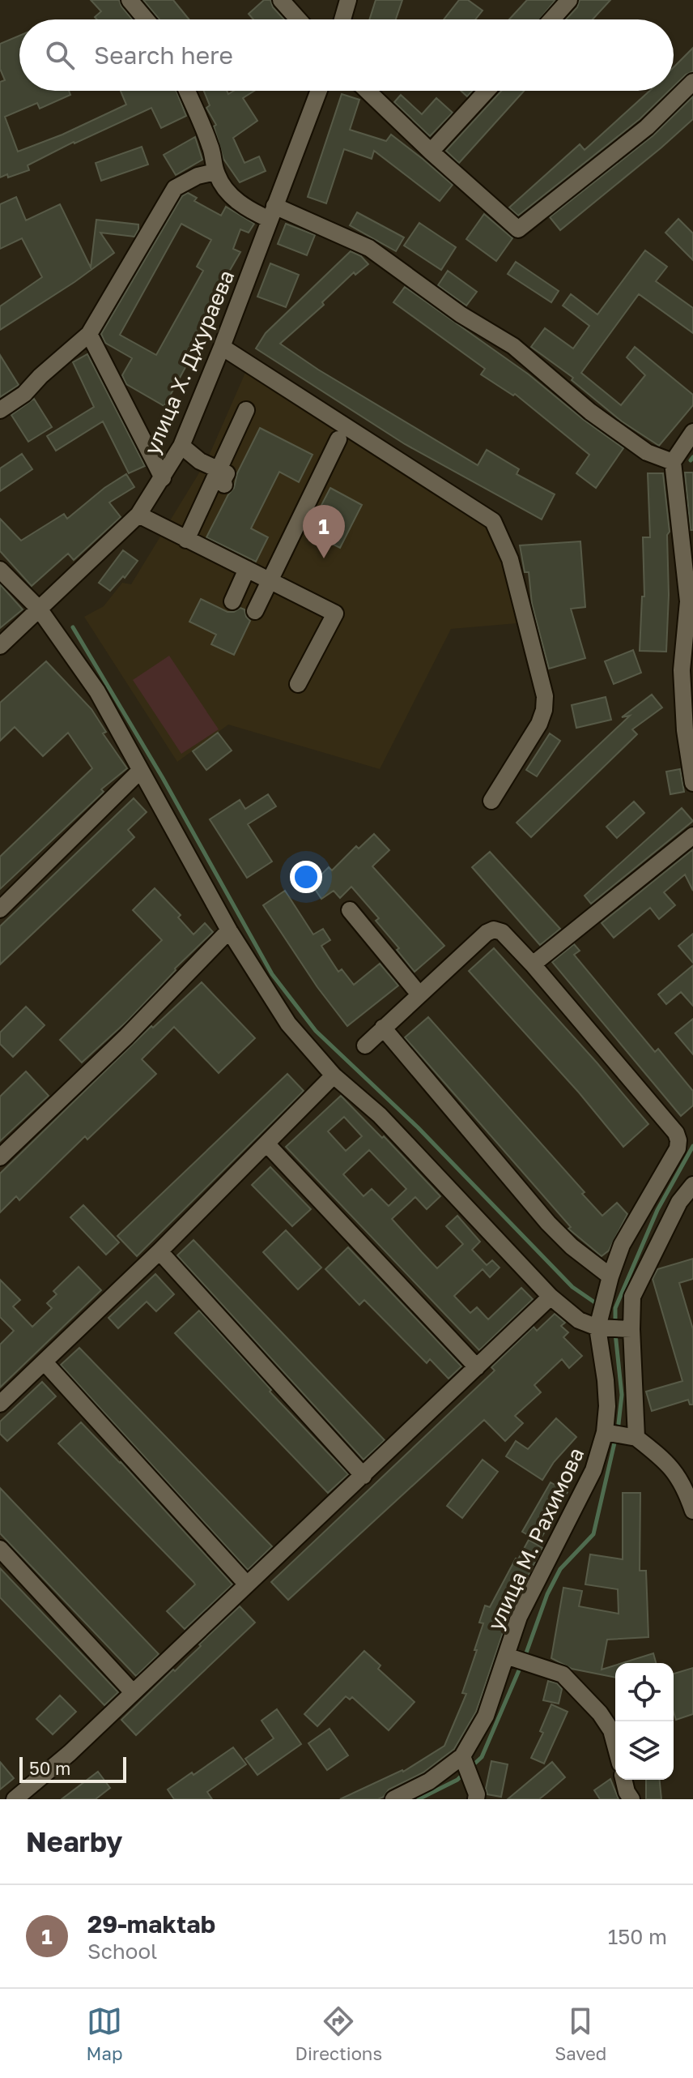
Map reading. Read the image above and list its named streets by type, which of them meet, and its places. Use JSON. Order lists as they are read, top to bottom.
{
  "streets": {
    "street": ["улица Х. Джураева", "улица М. Рахимова"]
  },
  "scale_bar": "50 m",
  "page": {
    "search": "Search here",
    "pins": "1",
    "scale": "50 m",
    "heading": "Nearby",
    "list": [
      {
        "mark": "1",
        "name": "29-maktab",
        "note": "School",
        "value": "150 m"
      }
    ],
    "nav": ["Map", "Directions", "Saved"]
  }
}
